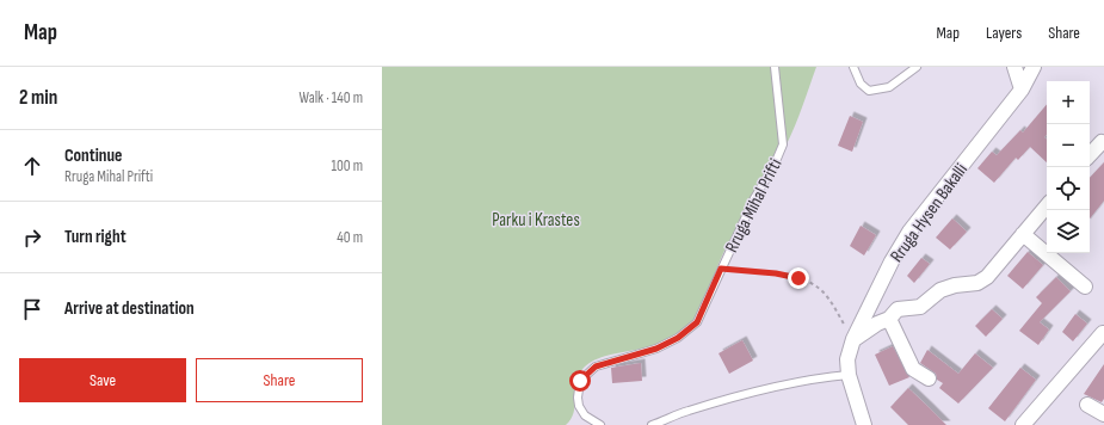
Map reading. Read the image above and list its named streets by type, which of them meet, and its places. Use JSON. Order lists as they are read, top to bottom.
{
  "streets": {
    "street": ["Rruga Hysen Bakalli"],
    "lane": ["Rruga Mihal Prifti"]
  },
  "parks": ["Parku i Krastes"],
  "page": {
    "header": "Map",
    "nav": ["Map", "Layers", "Share"],
    "heading": ["2 min", "Walk · 140 m"],
    "map_buttons": ["+", "−"],
    "list": [
      ["Continue", "Rruga Mihal Prifti", "100 m"],
      ["Turn right", "40 m"],
      "Arrive at destination"
    ],
    "buttons": ["Save", "Share"]
  }
}
